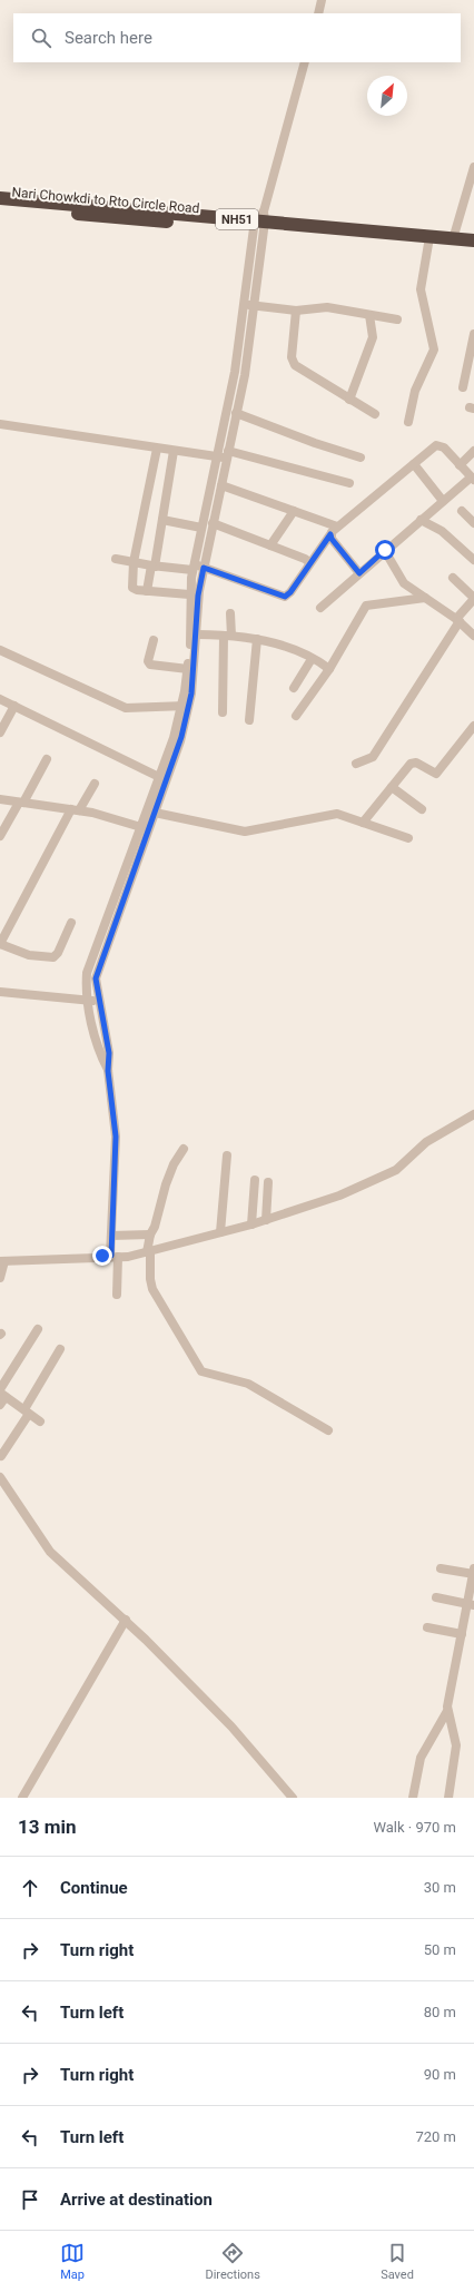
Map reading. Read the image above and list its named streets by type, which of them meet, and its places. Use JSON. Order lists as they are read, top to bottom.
{
  "streets": {
    "highway": ["Nari Chowkdi to Rto Circle Road", "NH51"]
  },
  "crossings": [
    ["Nari Chowkdi to Rto Circle Road", "NH51"]
  ],
  "north": "top right",
  "page": {
    "search": "Search here",
    "heading": ["13 min", "Walk · 970 m"],
    "list": [
      ["Continue", "30 m"],
      ["Turn right", "50 m"],
      ["Turn left", "80 m"],
      ["Turn right", "90 m"],
      ["Turn left", "720 m"],
      "Arrive at destination"
    ],
    "nav": ["Map", "Directions", "Saved"]
  }
}
